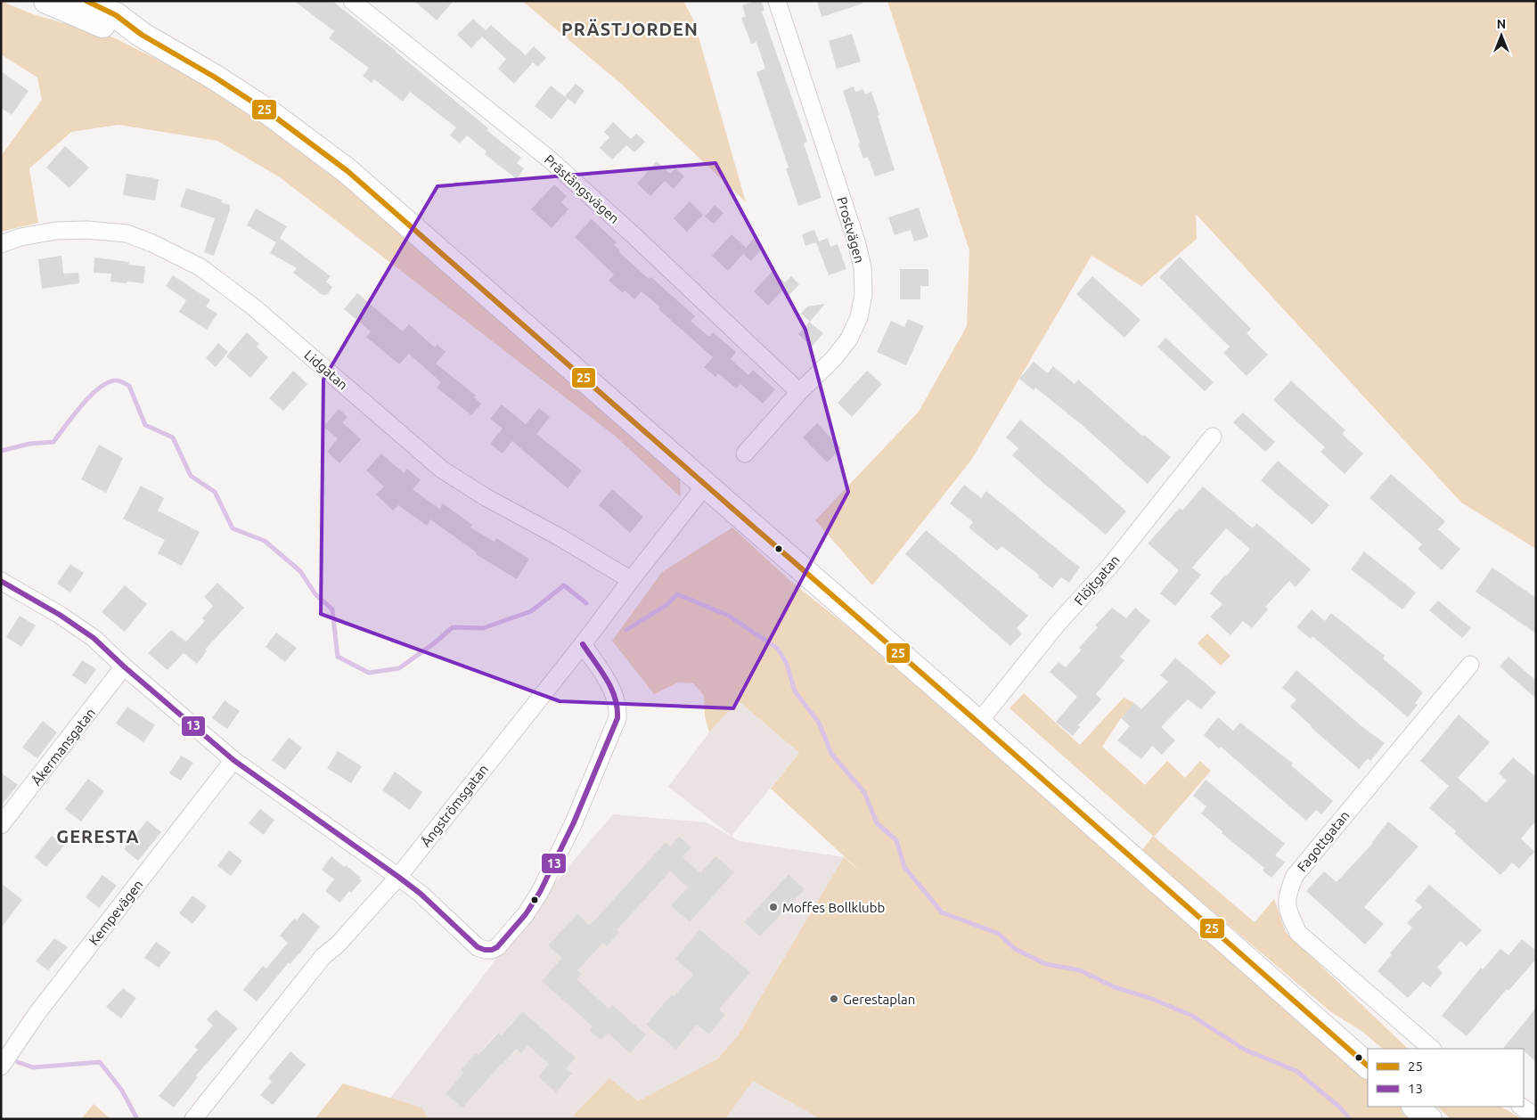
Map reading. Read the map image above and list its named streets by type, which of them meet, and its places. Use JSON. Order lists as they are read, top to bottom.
{
  "streets": {
    "street": [
      "Prästängsvägen",
      "Prostvägen",
      "Lidgatan",
      "Flöjtgatan",
      "Åkermansgatan",
      "Ångströmsgatan",
      "Fagottgatan",
      "Kempevägen"
    ]
  },
  "crossings": [
    ["Prästängsvägen", "Prostvägen"],
    ["Lidgatan", "Ångströmsgatan"]
  ],
  "districts": ["PRÄSTJORDEN", "GERESTA"],
  "places": ["Moffes Bollklubb", "Gerestaplan"],
  "lines": ["transit line 25", "transit line 13"],
  "legend": ["25", "13"],
  "north": "top"
}
